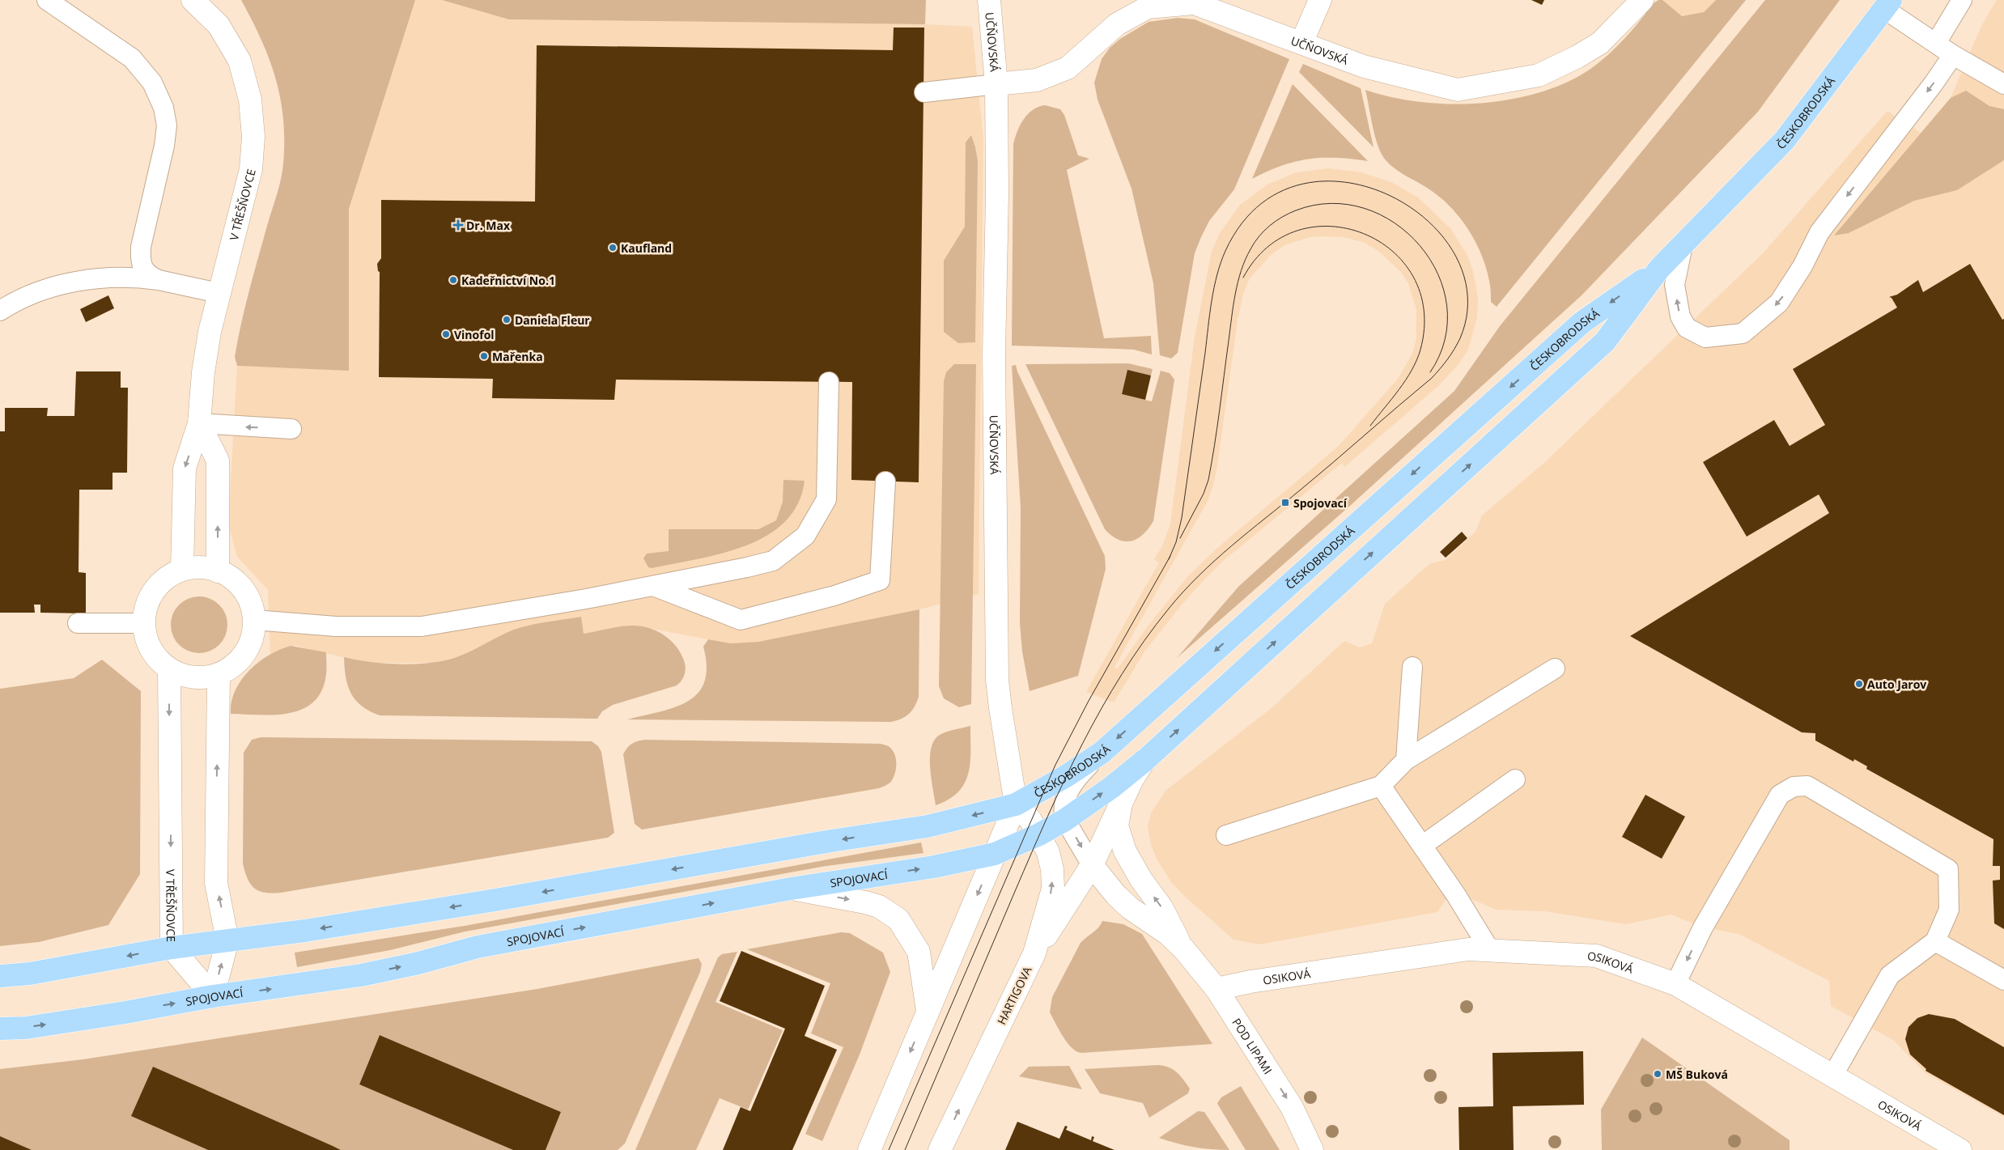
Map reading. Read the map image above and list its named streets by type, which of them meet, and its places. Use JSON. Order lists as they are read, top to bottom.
{
  "streets": {
    "main road": ["ČESKOBRODSKÁ", "SPOJOVACÍ"],
    "street": [
      "UČŇOVSKÁ",
      "V TŘEŠŇOVCE",
      "OSIKOVÁ",
      "HARTIGOVA",
      "POD LIPAMI"
    ]
  },
  "crossings": [
    ["UČŇOVSKÁ", "ČESKOBRODSKÁ"],
    ["UČŇOVSKÁ", "HARTIGOVA"],
    ["ČESKOBRODSKÁ", "SPOJOVACÍ"],
    ["ČESKOBRODSKÁ", "HARTIGOVA"],
    ["V TŘEŠŇOVCE", "SPOJOVACÍ"],
    ["SPOJOVACÍ", "HARTIGOVA"],
    ["OSIKOVÁ", "POD LIPAMI"]
  ],
  "places": {
    "health": ["Dr. Max"],
    "other": [
      "Kaufland",
      "Kadeřnictví No.1",
      "Daniela Fleur",
      "Vinofol",
      "Mařenka",
      "Auto Jarov",
      "MŠ Buková"
    ],
    "transit": ["Spojovací"]
  }
}
